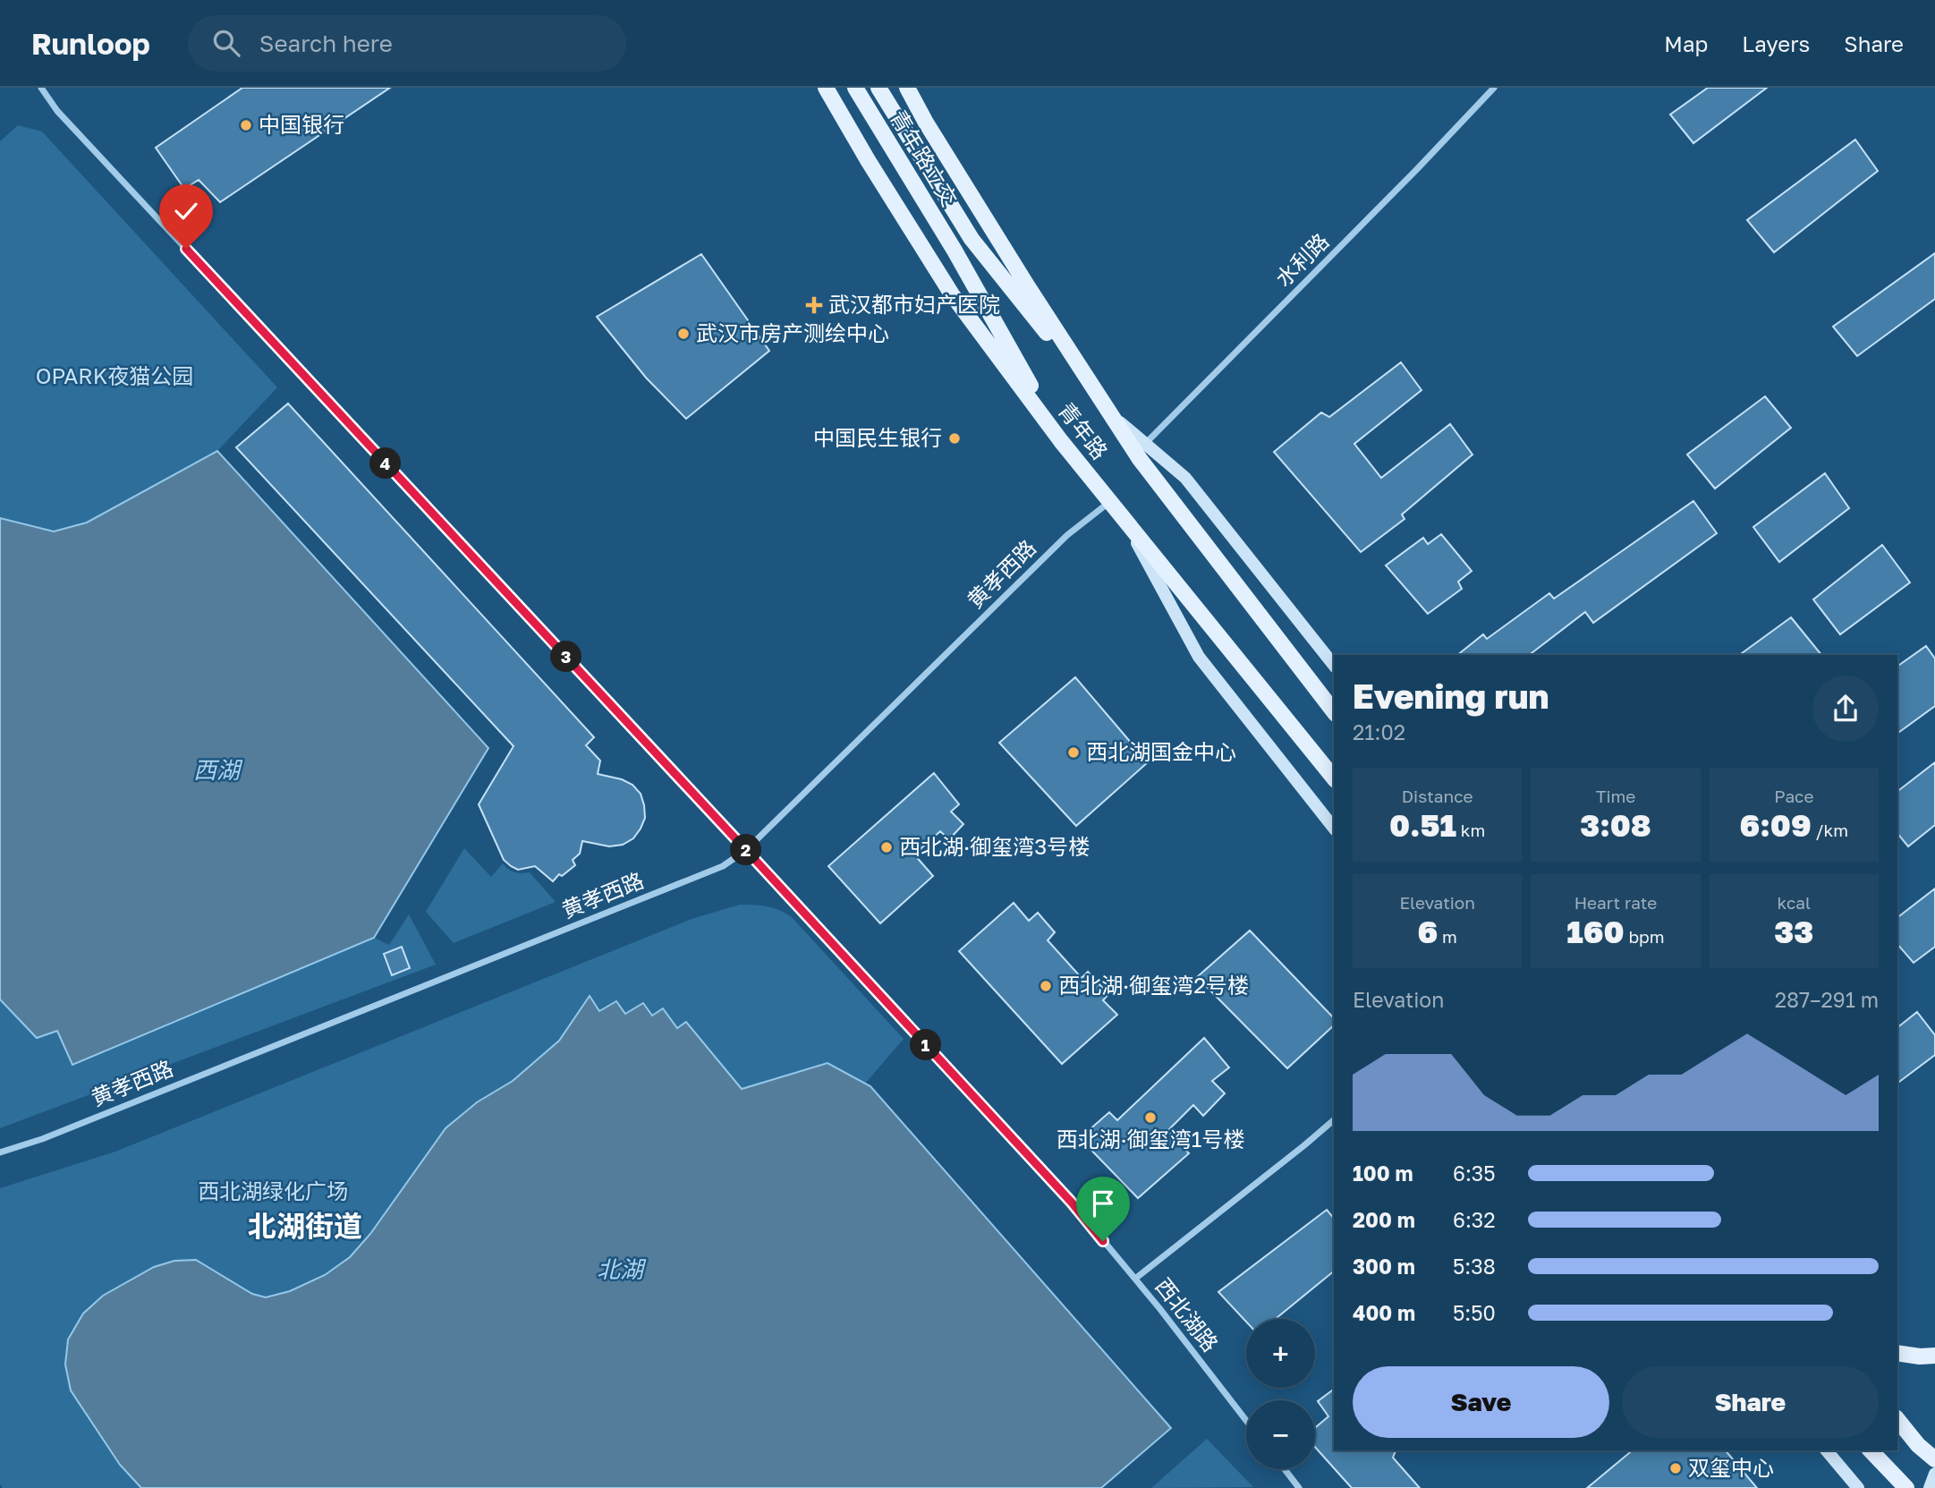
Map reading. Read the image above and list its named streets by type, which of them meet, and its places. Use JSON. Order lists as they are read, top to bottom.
{
  "streets": {
    "main road": ["青年路立交", "青年路"],
    "street": ["水利路", "黄孝西路", "西北湖路"]
  },
  "crossings": [
    ["青年路立交", "青年路"],
    ["水利路", "青年路"],
    ["青年路", "黄孝西路"],
    ["黄孝西路", "西北湖路"]
  ],
  "districts": ["北湖街道"],
  "water": ["西湖", "北湖"],
  "parks": ["OPARK夜猫公园", "西北湖绿化广场"],
  "places": {
    "other": [
      "中国银行",
      "武汉市房产测绘中心",
      "中国民生银行",
      "西北湖国金中心",
      "西北湖·御玺湾3号楼",
      "西北湖·御玺湾2号楼",
      "西北湖·御玺湾1号楼",
      "双玺中心"
    ],
    "health": ["武汉都市妇产医院"]
  },
  "page": {
    "header": "Runloop",
    "search": "Search here",
    "nav": ["Map", "Layers", "Share"],
    "pins": [
      "4",
      "3",
      "2",
      "1"
    ],
    "heading": ["Evening run", "21:02"],
    "stats": [
      ["Distance", "0.51 km"],
      ["Time", "3:08"],
      ["Pace", "6:09 /km"],
      ["Elevation", "6 m"],
      ["Heart rate", "160 bpm"],
      ["kcal", "33"]
    ],
    "chart": ["Elevation", "287–291 m"],
    "list": [
      {
        "name": "100 m",
        "note": "6:35"
      },
      {
        "name": "200 m",
        "note": "6:32"
      },
      {
        "name": "300 m",
        "note": "5:38"
      },
      {
        "name": "400 m",
        "note": "5:50"
      }
    ],
    "map_buttons": ["+", "−"],
    "buttons": ["Save", "Share"]
  }
}
